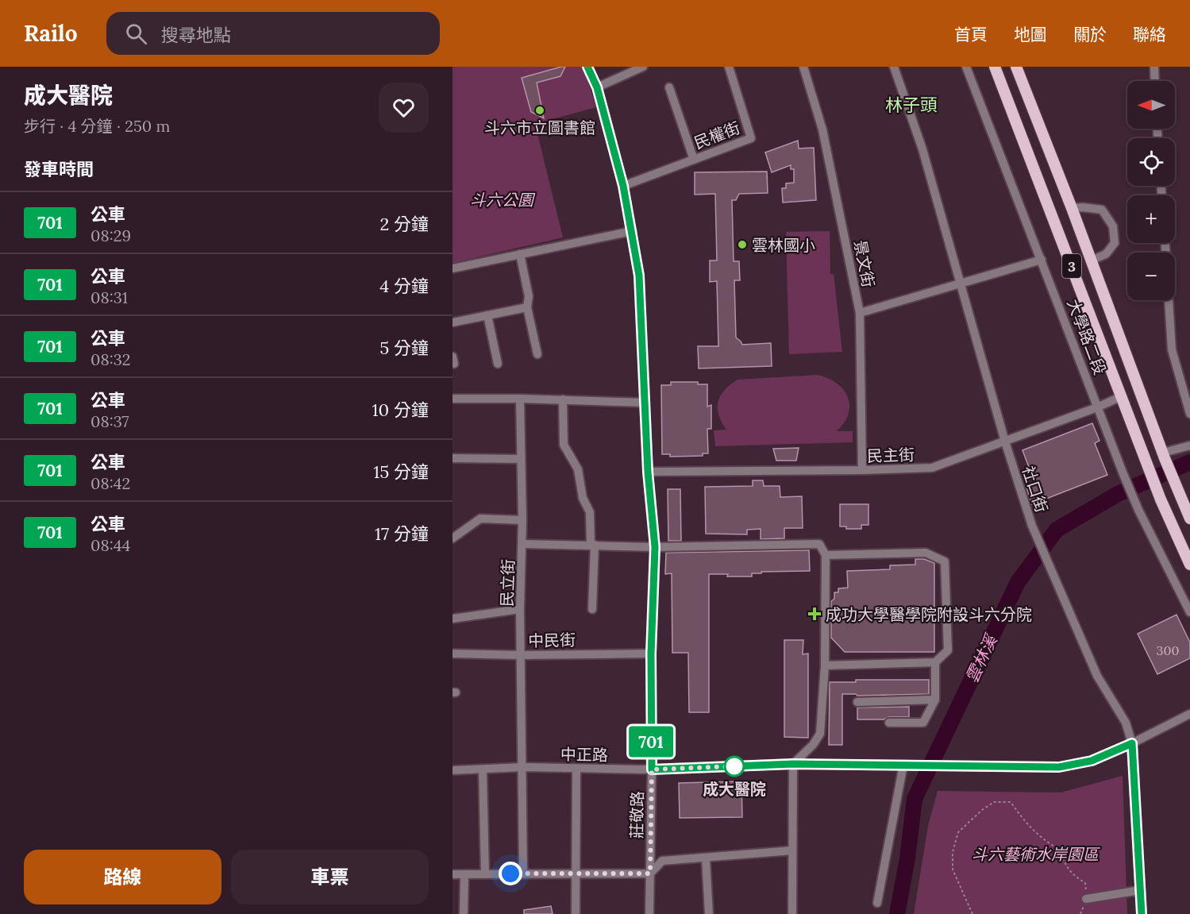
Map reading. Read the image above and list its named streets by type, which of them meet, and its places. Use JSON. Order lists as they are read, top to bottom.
{
  "streets": {
    "main road": ["3", "大學路二段"],
    "street": [
      "民權街",
      "景文街",
      "民主街",
      "社口街",
      "民立街",
      "中民街",
      "中正路",
      "莊敬路"
    ]
  },
  "crossings": [
    ["民權街", "莊敬路"],
    ["景文街", "民主街"],
    ["大學路二段", "民主街"],
    ["民主街", "社口街"],
    ["民主街", "莊敬路"],
    ["社口街", "中正路"],
    ["民立街", "中民街"],
    ["民立街", "中正路"],
    ["中民街", "莊敬路"],
    ["中正路", "莊敬路"]
  ],
  "districts": ["林子頭"],
  "water": ["雲林溪"],
  "parks": ["斗六公園", "斗六藝術水岸園區"],
  "places": {
    "other": ["斗六市立圖書館", "雲林國小", "成大醫院"],
    "health": ["成功大學醫學院附設斗六分院"]
  },
  "lines": ["bus line 701"],
  "house_numbers": ["300"],
  "north": "left",
  "page": {
    "header": "Railo",
    "search": "搜尋地點",
    "nav": [
      "首頁",
      "地圖",
      "關於",
      "聯絡"
    ],
    "heading": [
      ["成大醫院", "步行 · 4 分鐘 · 250 m"],
      "發車時間"
    ],
    "on_map": "701",
    "map_buttons": ["+", "−"],
    "list": [
      {
        "mark": "701",
        "name": "公車",
        "note": "08:29",
        "value": "2 分鐘"
      },
      {
        "mark": "701",
        "name": "公車",
        "note": "08:31",
        "value": "4 分鐘"
      },
      {
        "mark": "701",
        "name": "公車",
        "note": "08:32",
        "value": "5 分鐘"
      },
      {
        "mark": "701",
        "name": "公車",
        "note": "08:37",
        "value": "10 分鐘"
      },
      {
        "mark": "701",
        "name": "公車",
        "note": "08:42",
        "value": "15 分鐘"
      },
      {
        "mark": "701",
        "name": "公車",
        "note": "08:44",
        "value": "17 分鐘"
      }
    ],
    "buttons": ["路線", "車票"]
  }
}
